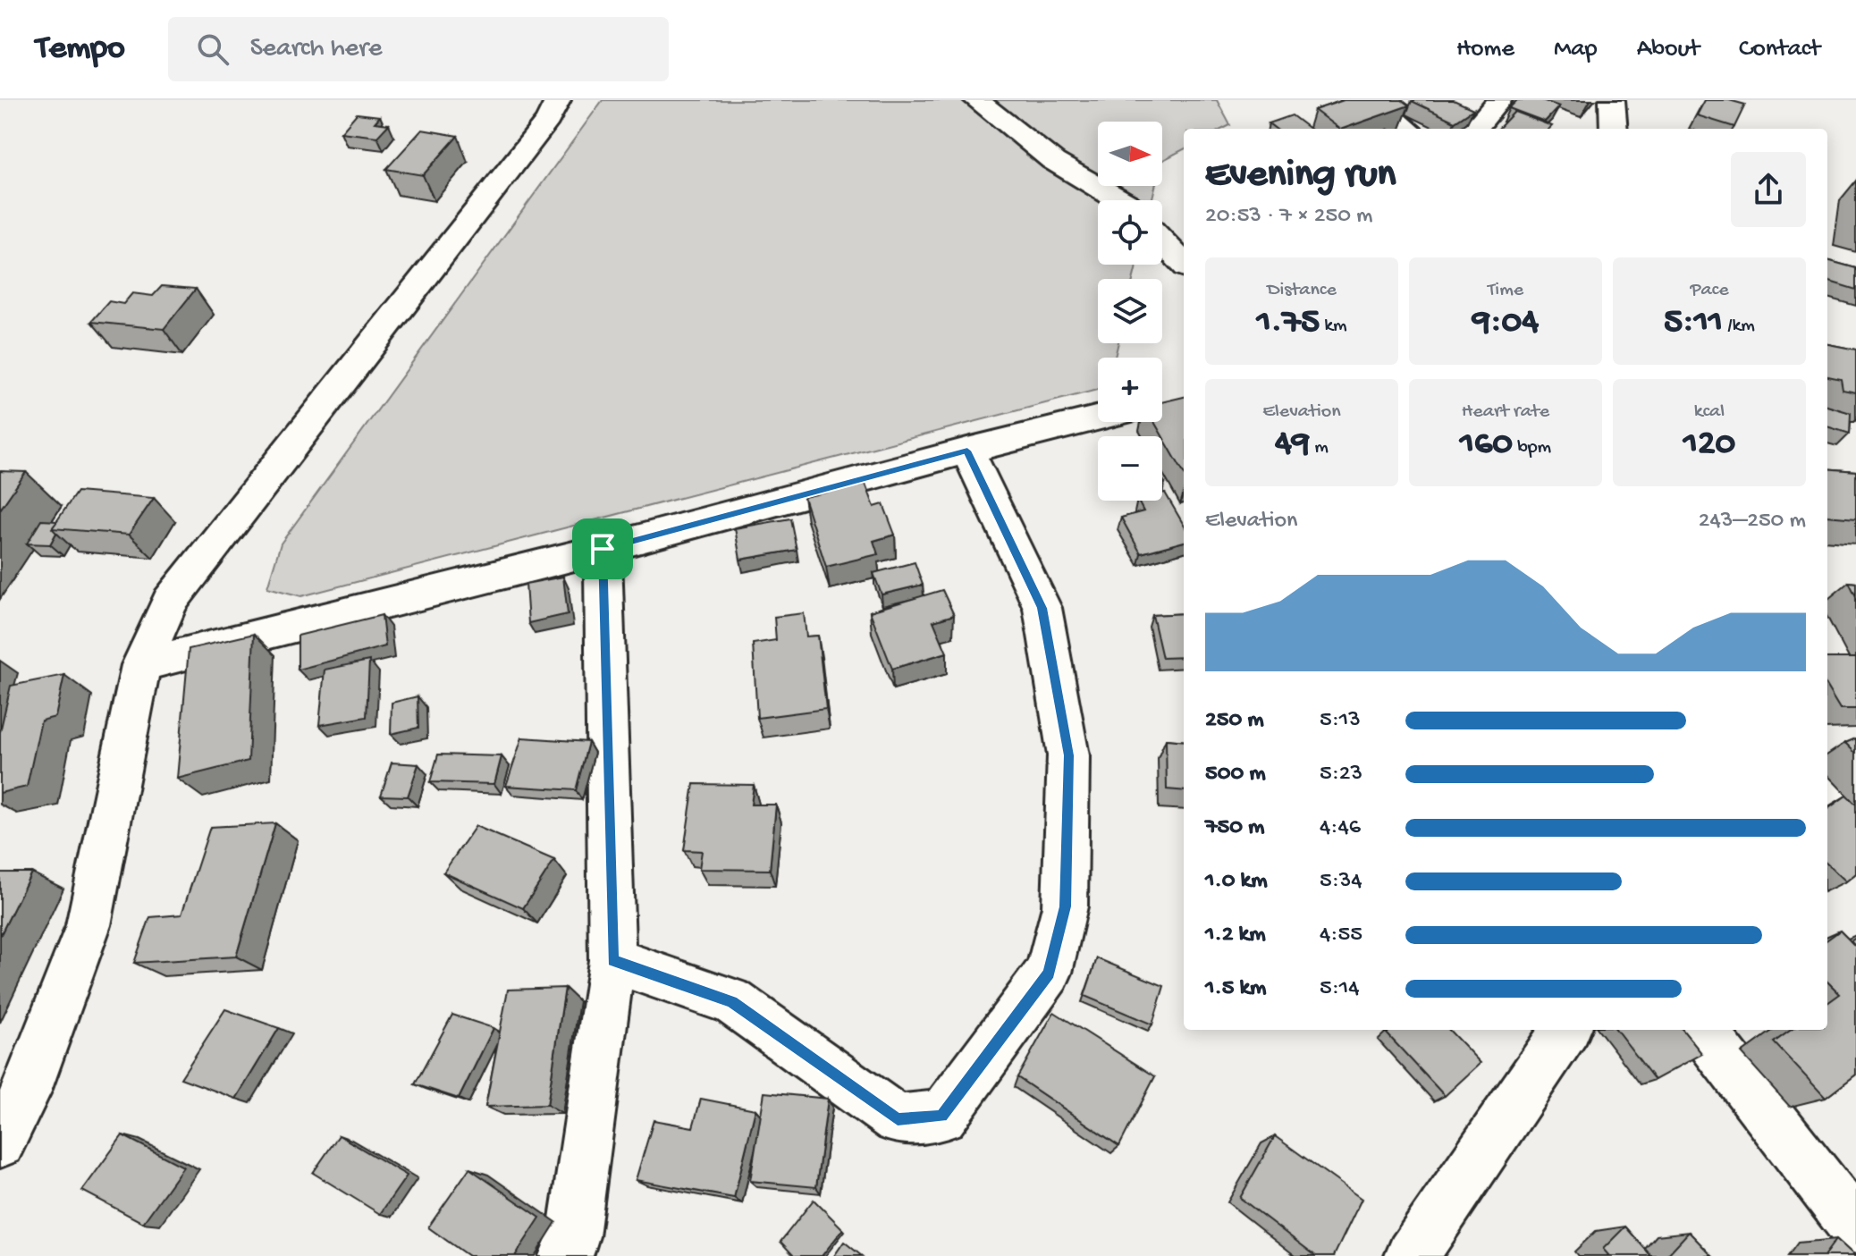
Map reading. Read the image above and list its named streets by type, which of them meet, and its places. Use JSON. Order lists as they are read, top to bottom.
{
  "north": "right",
  "page": {
    "header": "Tempo",
    "search": "Search here",
    "nav": [
      "Home",
      "Map",
      "About",
      "Contact"
    ],
    "map_buttons": ["+", "−"],
    "heading": ["Evening run", "20:53 · 7 × 250 m"],
    "stats": [
      ["Distance", "1.75 km"],
      ["Time", "9:04"],
      ["Pace", "5:11 /km"],
      ["Elevation", "49 m"],
      ["Heart rate", "160 bpm"],
      ["kcal", "120"]
    ],
    "chart": ["Elevation", "243–250 m"],
    "list": [
      {
        "name": "250 m",
        "note": "5:13"
      },
      {
        "name": "500 m",
        "note": "5:23"
      },
      {
        "name": "750 m",
        "note": "4:46"
      },
      {
        "name": "1.0 km",
        "note": "5:34"
      },
      {
        "name": "1.2 km",
        "note": "4:55"
      },
      {
        "name": "1.5 km",
        "note": "5:14"
      }
    ]
  }
}
